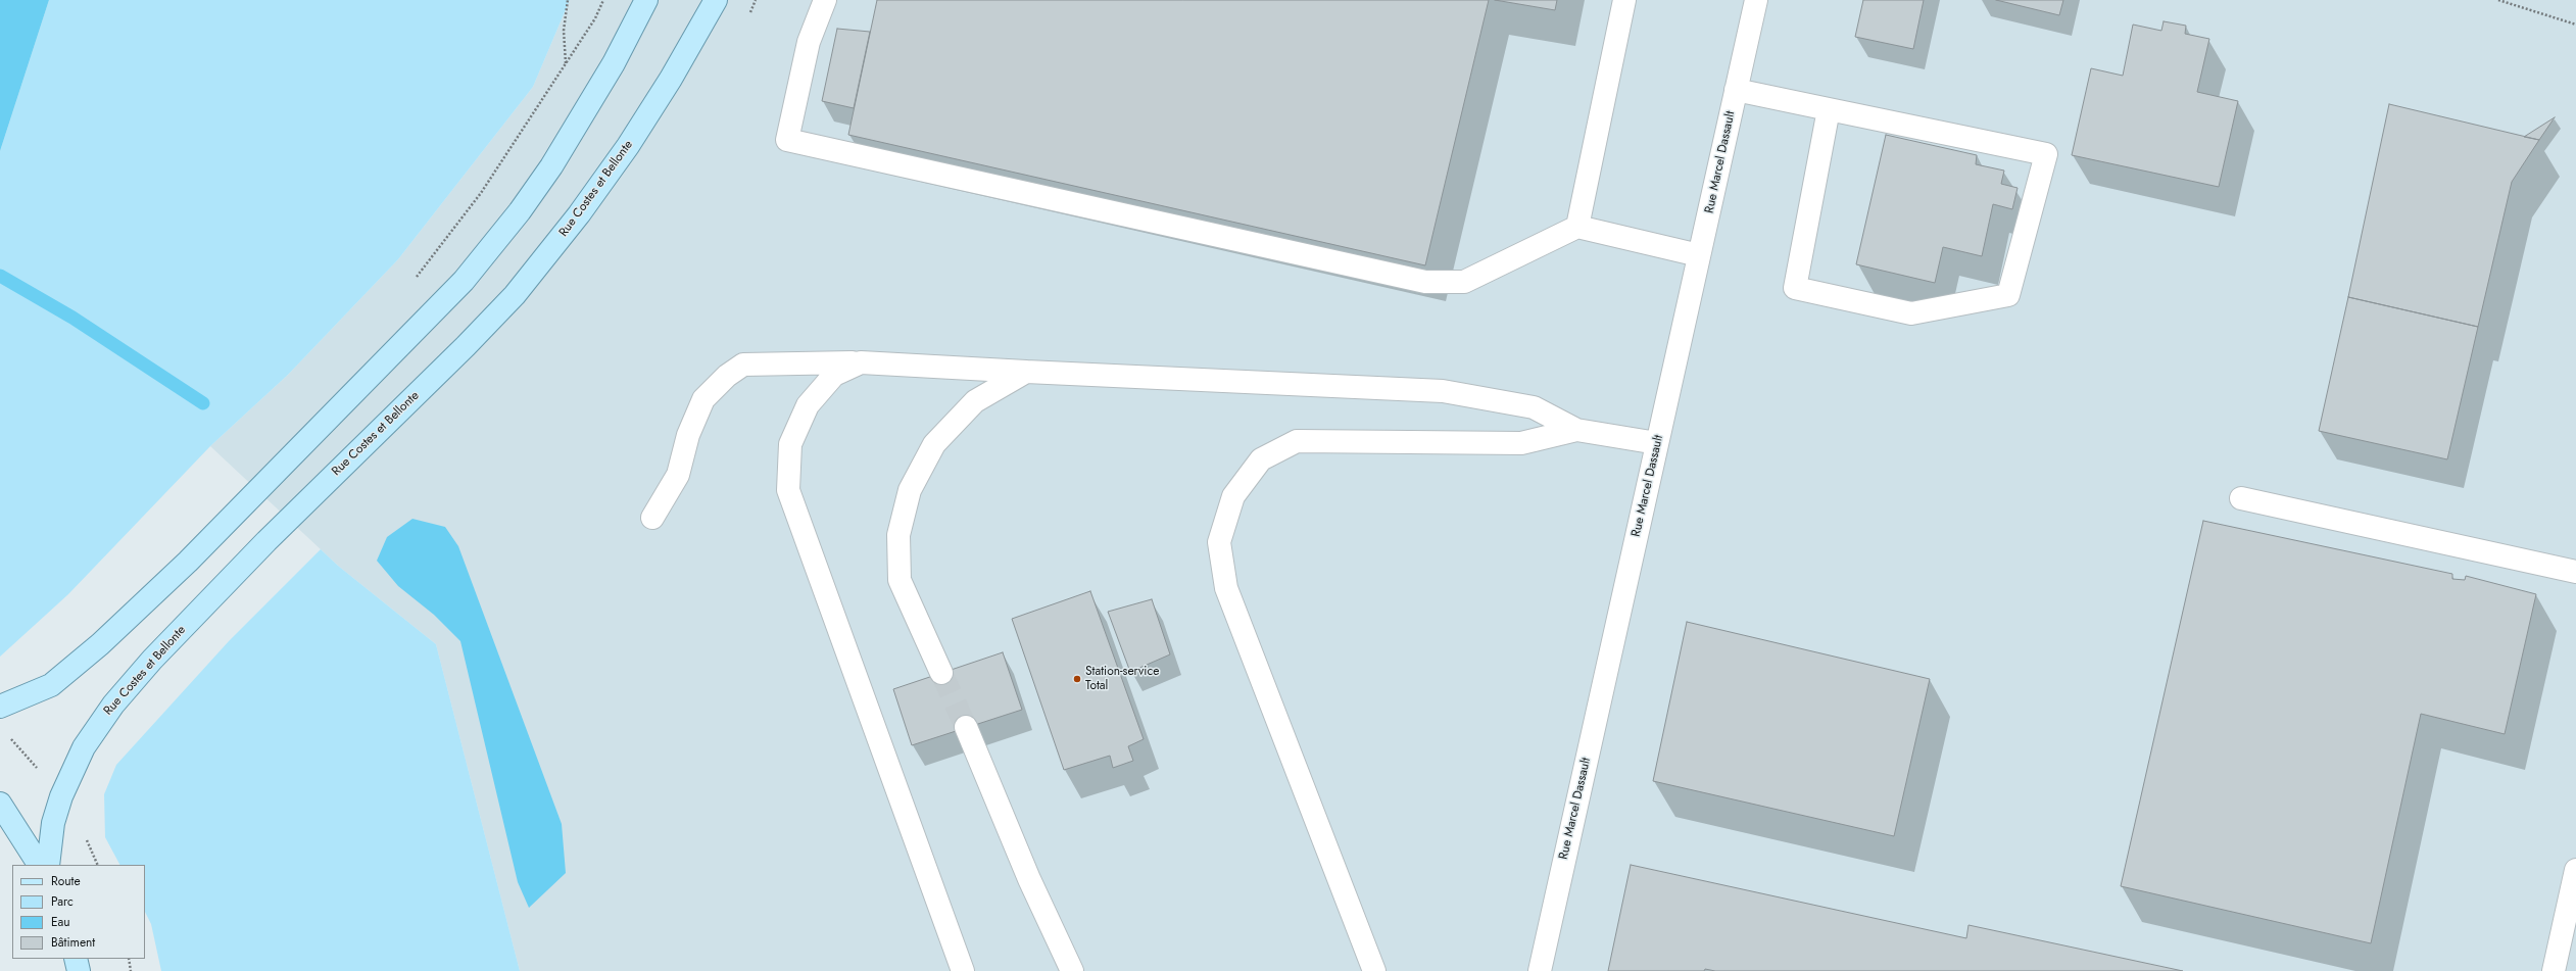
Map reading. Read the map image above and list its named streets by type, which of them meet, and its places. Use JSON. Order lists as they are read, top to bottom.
{
  "streets": {
    "main road": ["Rue Costes et Bellonte"],
    "street": ["Rue Marcel Dassault"]
  },
  "places": ["Station-service Total"],
  "legend": [
    "Route",
    "Parc",
    "Eau",
    "Bâtiment"
  ]
}
